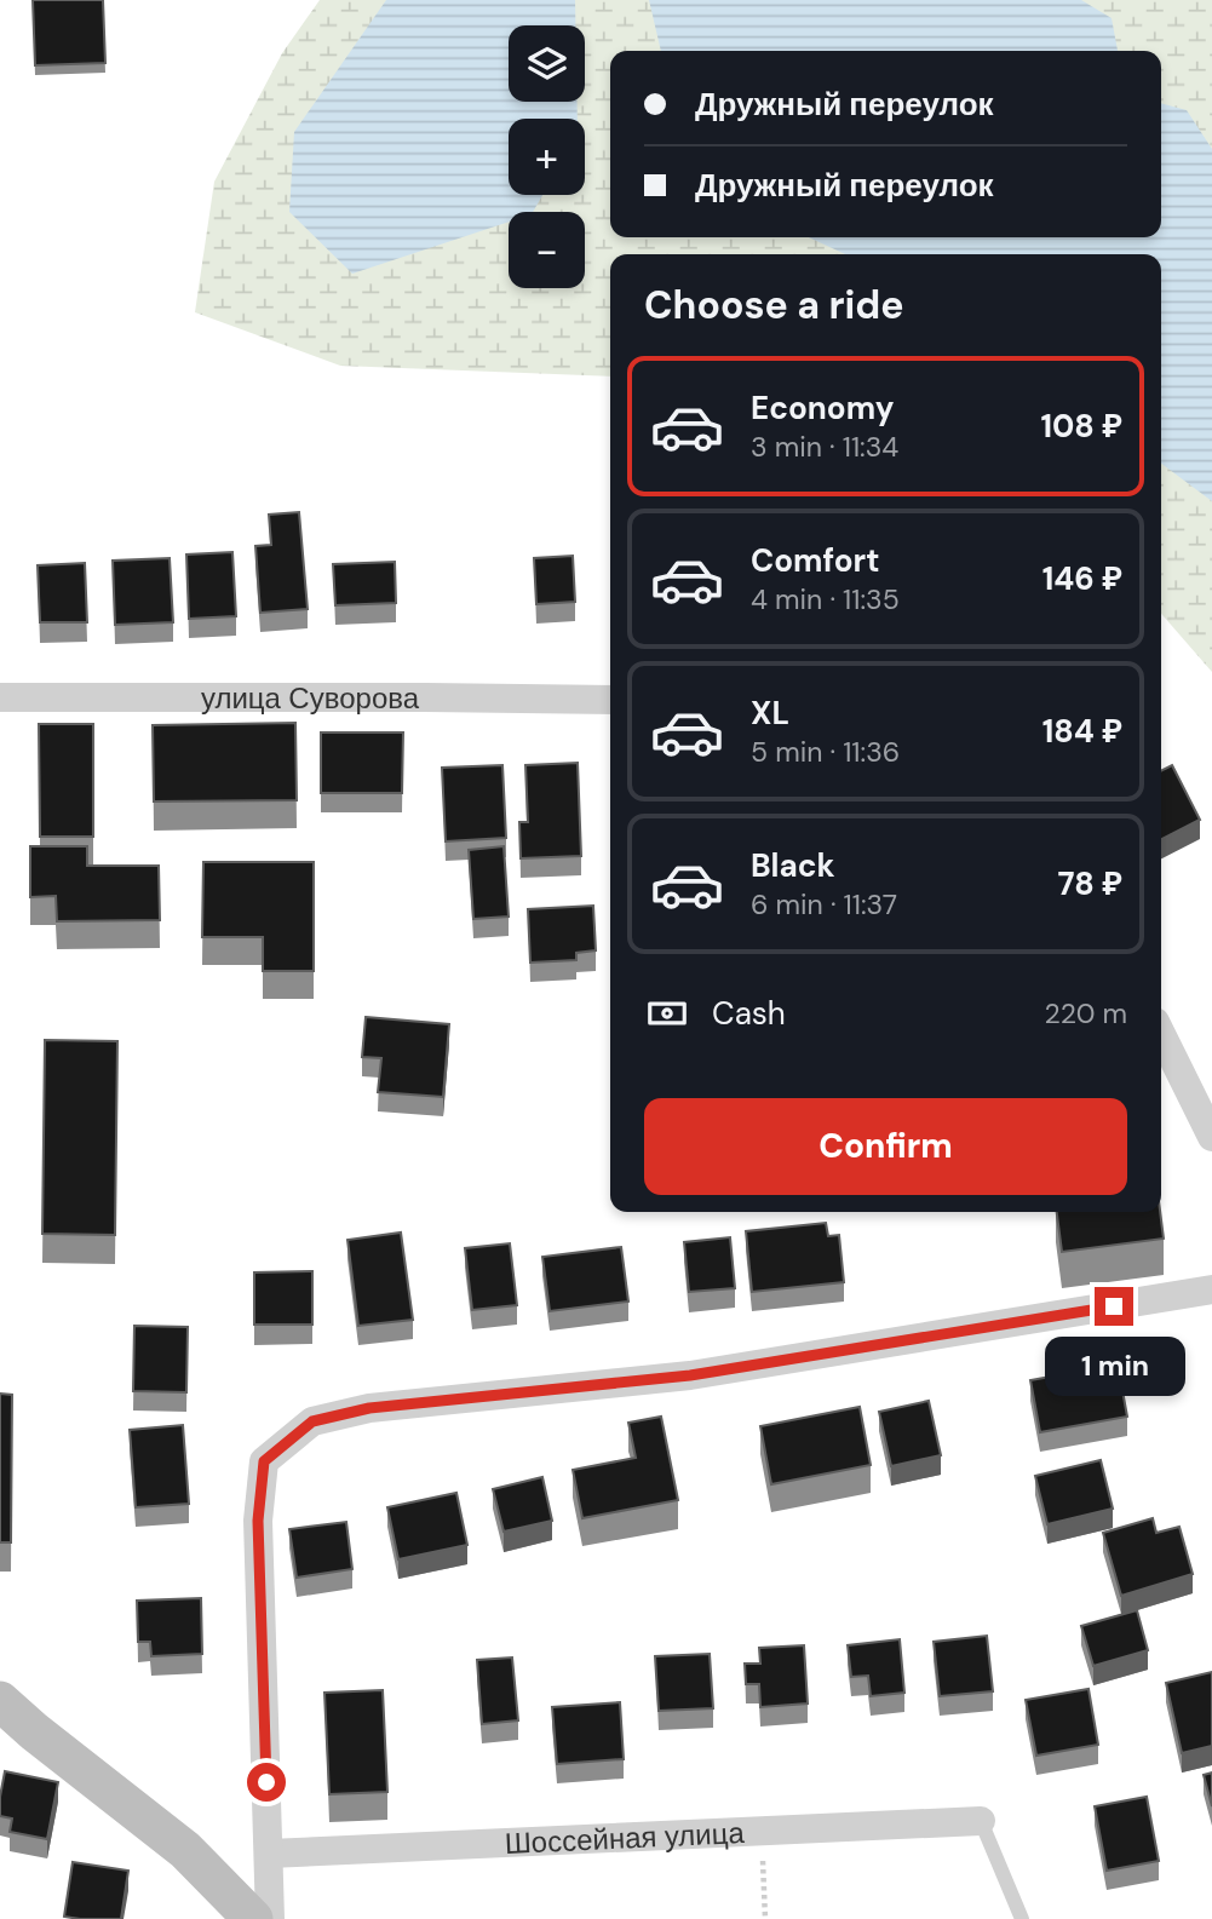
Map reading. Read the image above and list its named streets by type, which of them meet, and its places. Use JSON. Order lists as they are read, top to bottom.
{
  "streets": {
    "street": ["улица Суворова", "Шоссейная улица"]
  },
  "page": {
    "map_buttons": ["+", "−"],
    "banner": ["Дружный переулок", "Дружный переулок"],
    "heading": "Choose a ride",
    "list": [
      {
        "name": "Economy",
        "note": "3 min · 11:34",
        "value": "108 ₽"
      },
      {
        "name": "Comfort",
        "note": "4 min · 11:35",
        "value": "146 ₽"
      },
      {
        "name": "XL",
        "note": "5 min · 11:36",
        "value": "184 ₽"
      },
      {
        "name": "Black",
        "note": "6 min · 11:37",
        "value": "78 ₽"
      }
    ],
    "pay": ["Cash", "220 m"],
    "buttons": "Confirm",
    "bubble": "1 min"
  }
}
